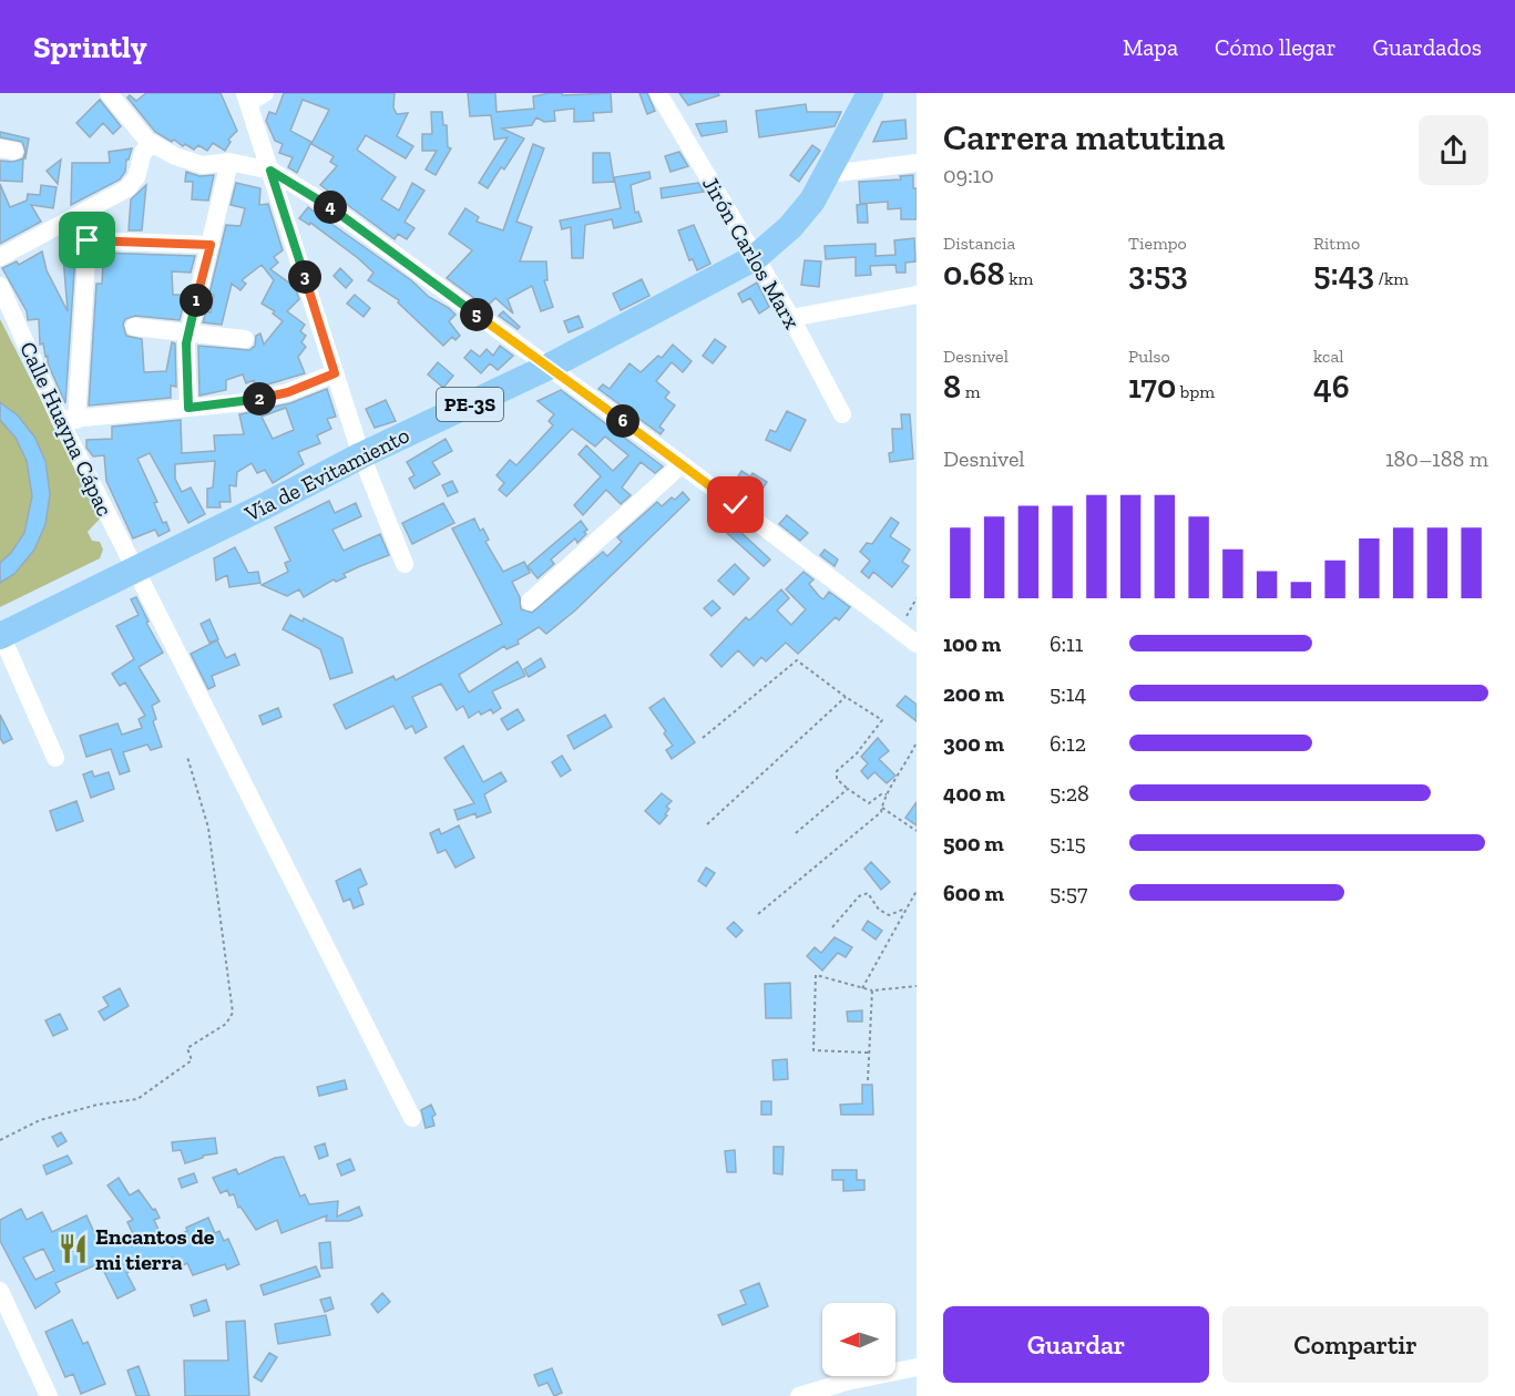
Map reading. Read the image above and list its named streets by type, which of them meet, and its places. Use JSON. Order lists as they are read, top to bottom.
{
  "streets": {
    "highway": ["PE-3S", "Vía de Evitamiento"],
    "street": ["Jirón Carlos Marx", "Calle Huayna Cápac"]
  },
  "crossings": [
    ["Jirón Carlos Marx", "Vía de Evitamiento"],
    ["Calle Huayna Cápac", "Vía de Evitamiento"]
  ],
  "places": {
    "restaurant": ["Encantos de mi tierra"]
  },
  "north": "left",
  "page": {
    "header": "Sprintly",
    "nav": ["Mapa", "Cómo llegar", "Guardados"],
    "heading": ["Carrera matutina", "09:10"],
    "pins": [
      "4",
      "3",
      "1",
      "5",
      "2",
      "6"
    ],
    "stats": [
      ["Distancia", "0.68 km"],
      ["Tiempo", "3:53"],
      ["Ritmo", "5:43 /km"],
      ["Desnivel", "8 m"],
      ["Pulso", "170 bpm"],
      ["kcal", "46"]
    ],
    "chart": ["Desnivel", "180–188 m"],
    "list": [
      {
        "name": "100 m",
        "note": "6:11"
      },
      {
        "name": "200 m",
        "note": "5:14"
      },
      {
        "name": "300 m",
        "note": "6:12"
      },
      {
        "name": "400 m",
        "note": "5:28"
      },
      {
        "name": "500 m",
        "note": "5:15"
      },
      {
        "name": "600 m",
        "note": "5:57"
      }
    ],
    "buttons": ["Guardar", "Compartir"]
  }
}
